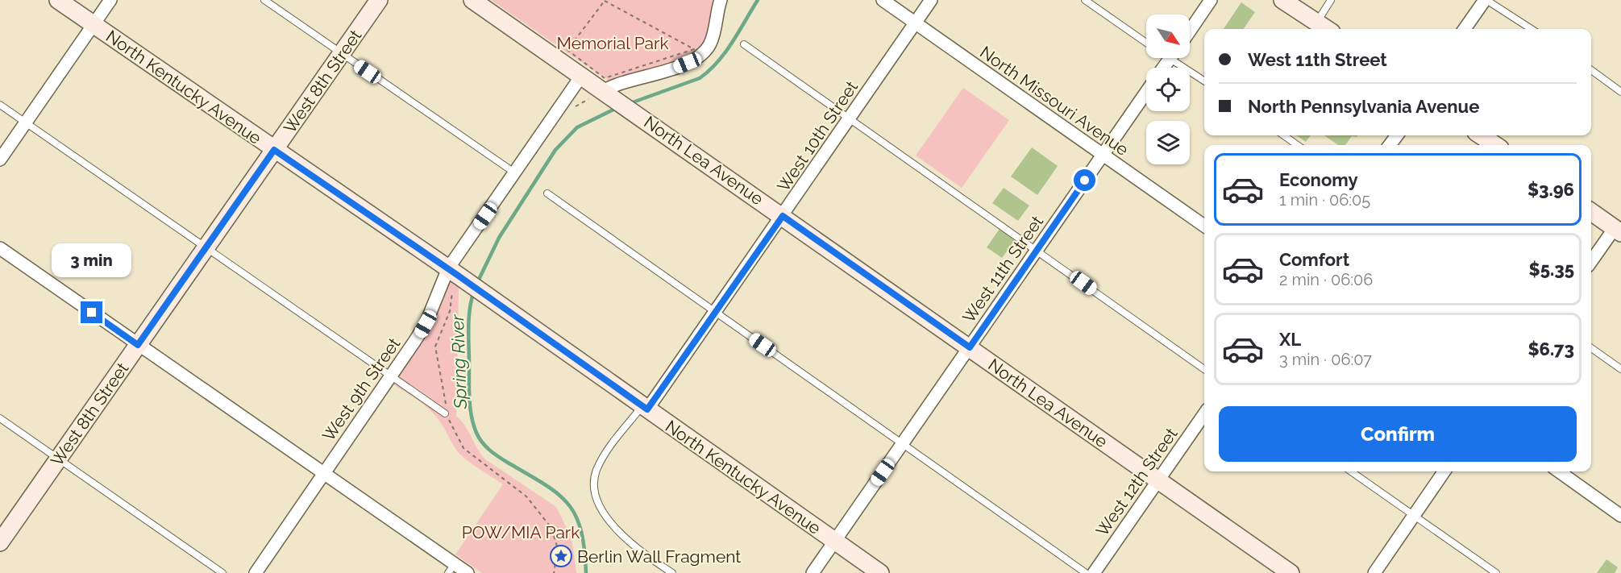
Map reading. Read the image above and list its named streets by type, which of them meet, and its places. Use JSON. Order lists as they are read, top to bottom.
{
  "streets": {
    "street": [
      "West 8th Street",
      "North Kentucky Avenue",
      "North Missouri Avenue",
      "West 10th Street",
      "North Lea Avenue",
      "West 11th Street",
      "West 9th Street",
      "West 12th Street"
    ]
  },
  "crossings": [
    ["West 8th Street", "North Kentucky Avenue"],
    ["North Kentucky Avenue", "West 10th Street"],
    ["North Kentucky Avenue", "West 11th Street"],
    ["North Kentucky Avenue", "West 9th Street"],
    ["North Missouri Avenue", "West 10th Street"],
    ["North Missouri Avenue", "West 11th Street"],
    ["West 10th Street", "North Lea Avenue"],
    ["North Lea Avenue", "West 11th Street"],
    ["North Lea Avenue", "West 9th Street"],
    ["North Lea Avenue", "West 12th Street"]
  ],
  "water": ["Spring River"],
  "parks": ["Memorial Park", "POW/MIA Park"],
  "places": {
    "place": ["Berlin Wall Fragment"]
  },
  "north": "bottom right",
  "page": {
    "banner": ["West 11th Street", "North Pennsylvania Avenue"],
    "list": [
      {
        "name": "Economy",
        "note": "1 min · 06:05",
        "value": "$3.96"
      },
      {
        "name": "Comfort",
        "note": "2 min · 06:06",
        "value": "$5.35"
      },
      {
        "name": "XL",
        "note": "3 min · 06:07",
        "value": "$6.73"
      }
    ],
    "bubble": "3 min",
    "buttons": "Confirm"
  }
}
